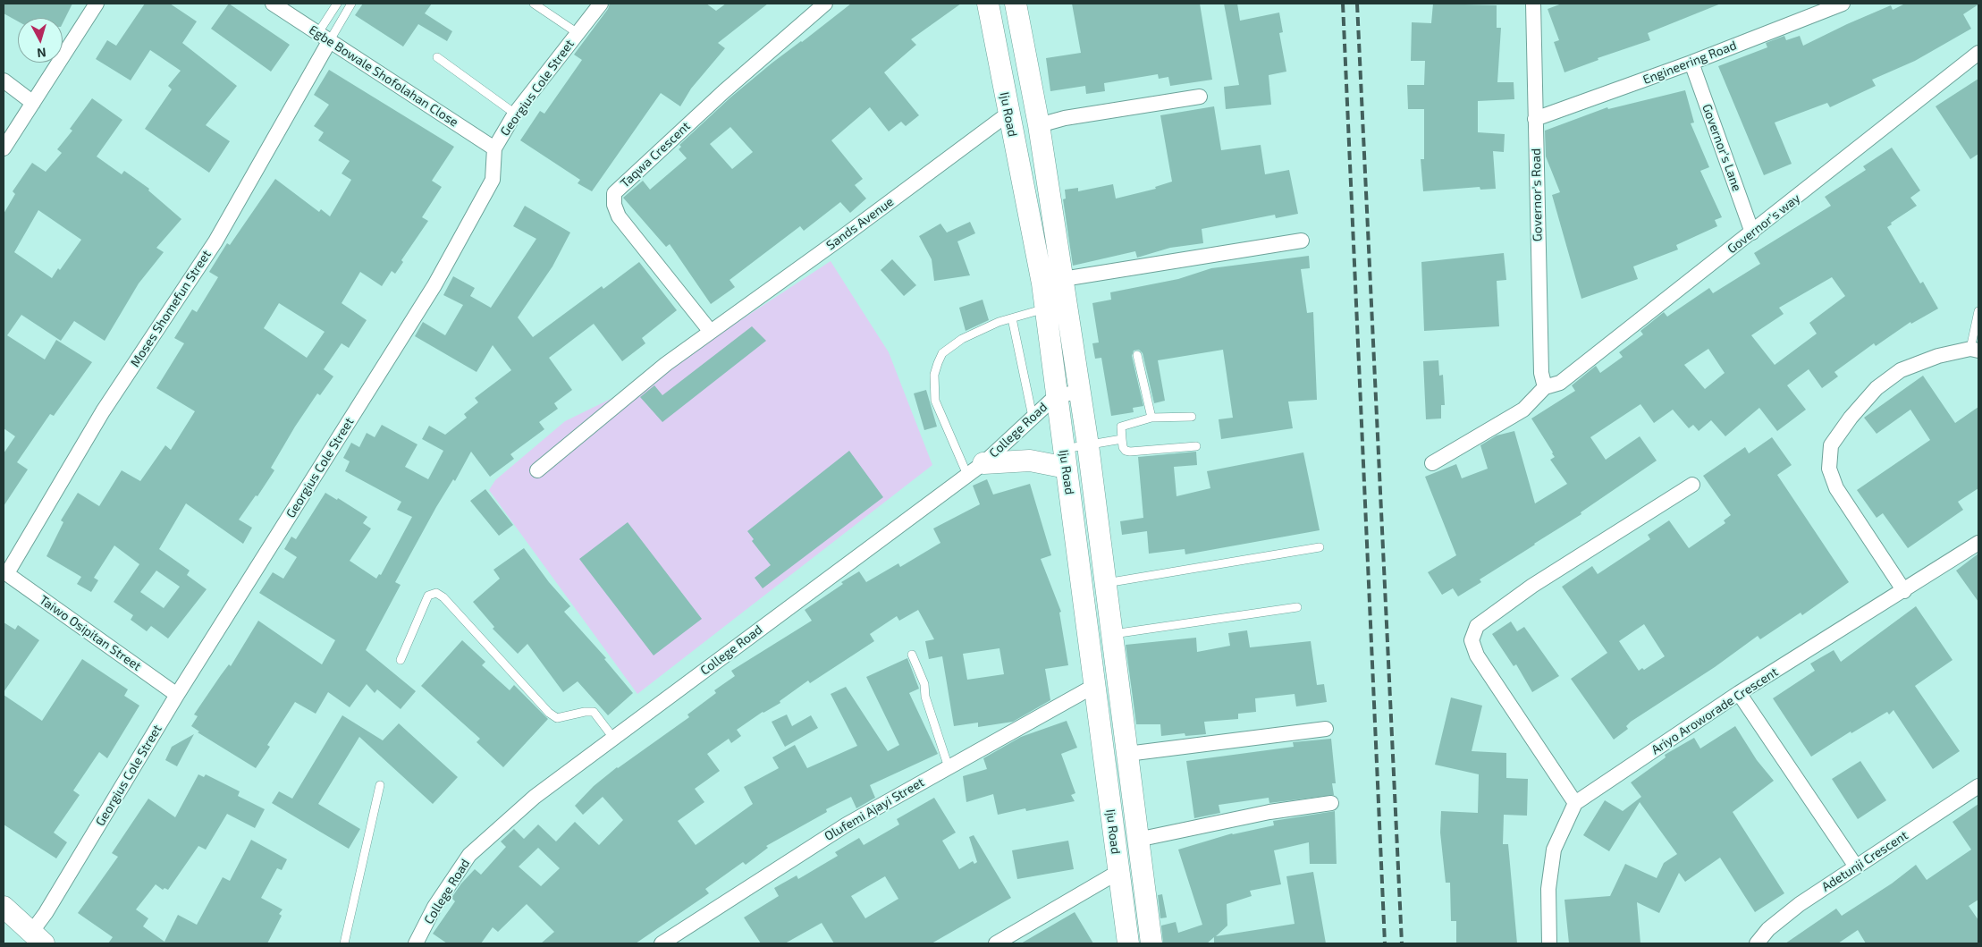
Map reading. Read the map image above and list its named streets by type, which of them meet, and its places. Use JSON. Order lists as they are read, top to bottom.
{
  "streets": {
    "main road": ["Iju Road"],
    "street": [
      "Engineering Road",
      "Egbe Bowale Shofolahan Close",
      "Georgius Cole Street",
      "Governor's Lane",
      "Taqwa Crescent",
      "Governor's Road",
      "Sands Avenue",
      "Governor's way",
      "Moses Shomefun Street",
      "College Road",
      "Taiwo Osipitan Street",
      "Ariyo Aroworade Crescent",
      "Olufemi Ajayi Street",
      "Adetunji Crescent"
    ]
  },
  "crossings": [
    ["Engineering Road", "Governor's Lane"],
    ["Engineering Road", "Governor's Road"],
    ["Egbe Bowale Shofolahan Close", "Georgius Cole Street"],
    ["Egbe Bowale Shofolahan Close", "Moses Shomefun Street"],
    ["Georgius Cole Street", "Taiwo Osipitan Street"],
    ["Iju Road", "Sands Avenue"],
    ["Iju Road", "College Road"],
    ["Iju Road", "Olufemi Ajayi Street"],
    ["Governor's Lane", "Governor's way"],
    ["Taqwa Crescent", "Sands Avenue"],
    ["Governor's Road", "Governor's way"],
    ["Moses Shomefun Street", "Taiwo Osipitan Street"]
  ],
  "north": "bottom"
}
